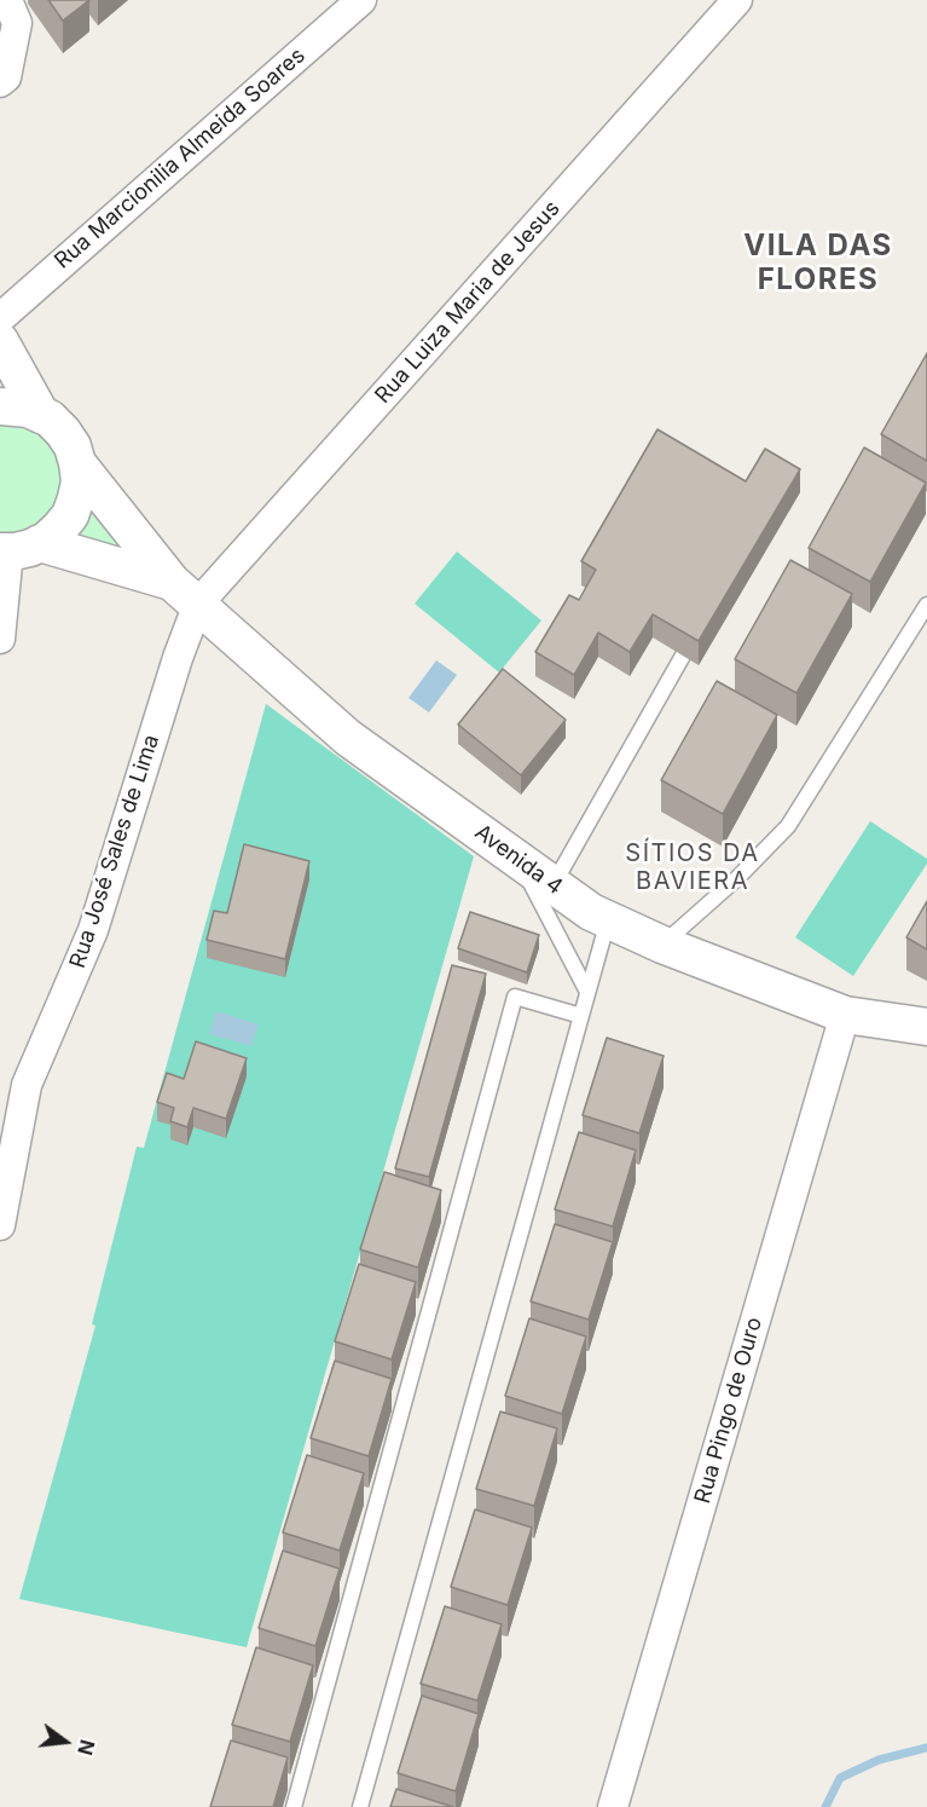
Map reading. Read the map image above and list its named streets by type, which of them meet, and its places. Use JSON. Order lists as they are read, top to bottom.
{
  "streets": {
    "street": [
      "Rua Marcionilia Almeida Soares",
      "Rua Luiza Maria de Jesus",
      "Rua José Sales de Lima",
      "Avenida 4",
      "Rua Pingo de Ouro"
    ]
  },
  "crossings": [
    ["Rua Luiza Maria de Jesus", "Rua José Sales de Lima"],
    ["Rua Luiza Maria de Jesus", "Avenida 4"],
    ["Rua José Sales de Lima", "Avenida 4"],
    ["Avenida 4", "Rua Pingo de Ouro"]
  ],
  "districts": ["VILA DAS FLORES", "SÍTIOS DA BAVIERA"],
  "north": "right"
}
